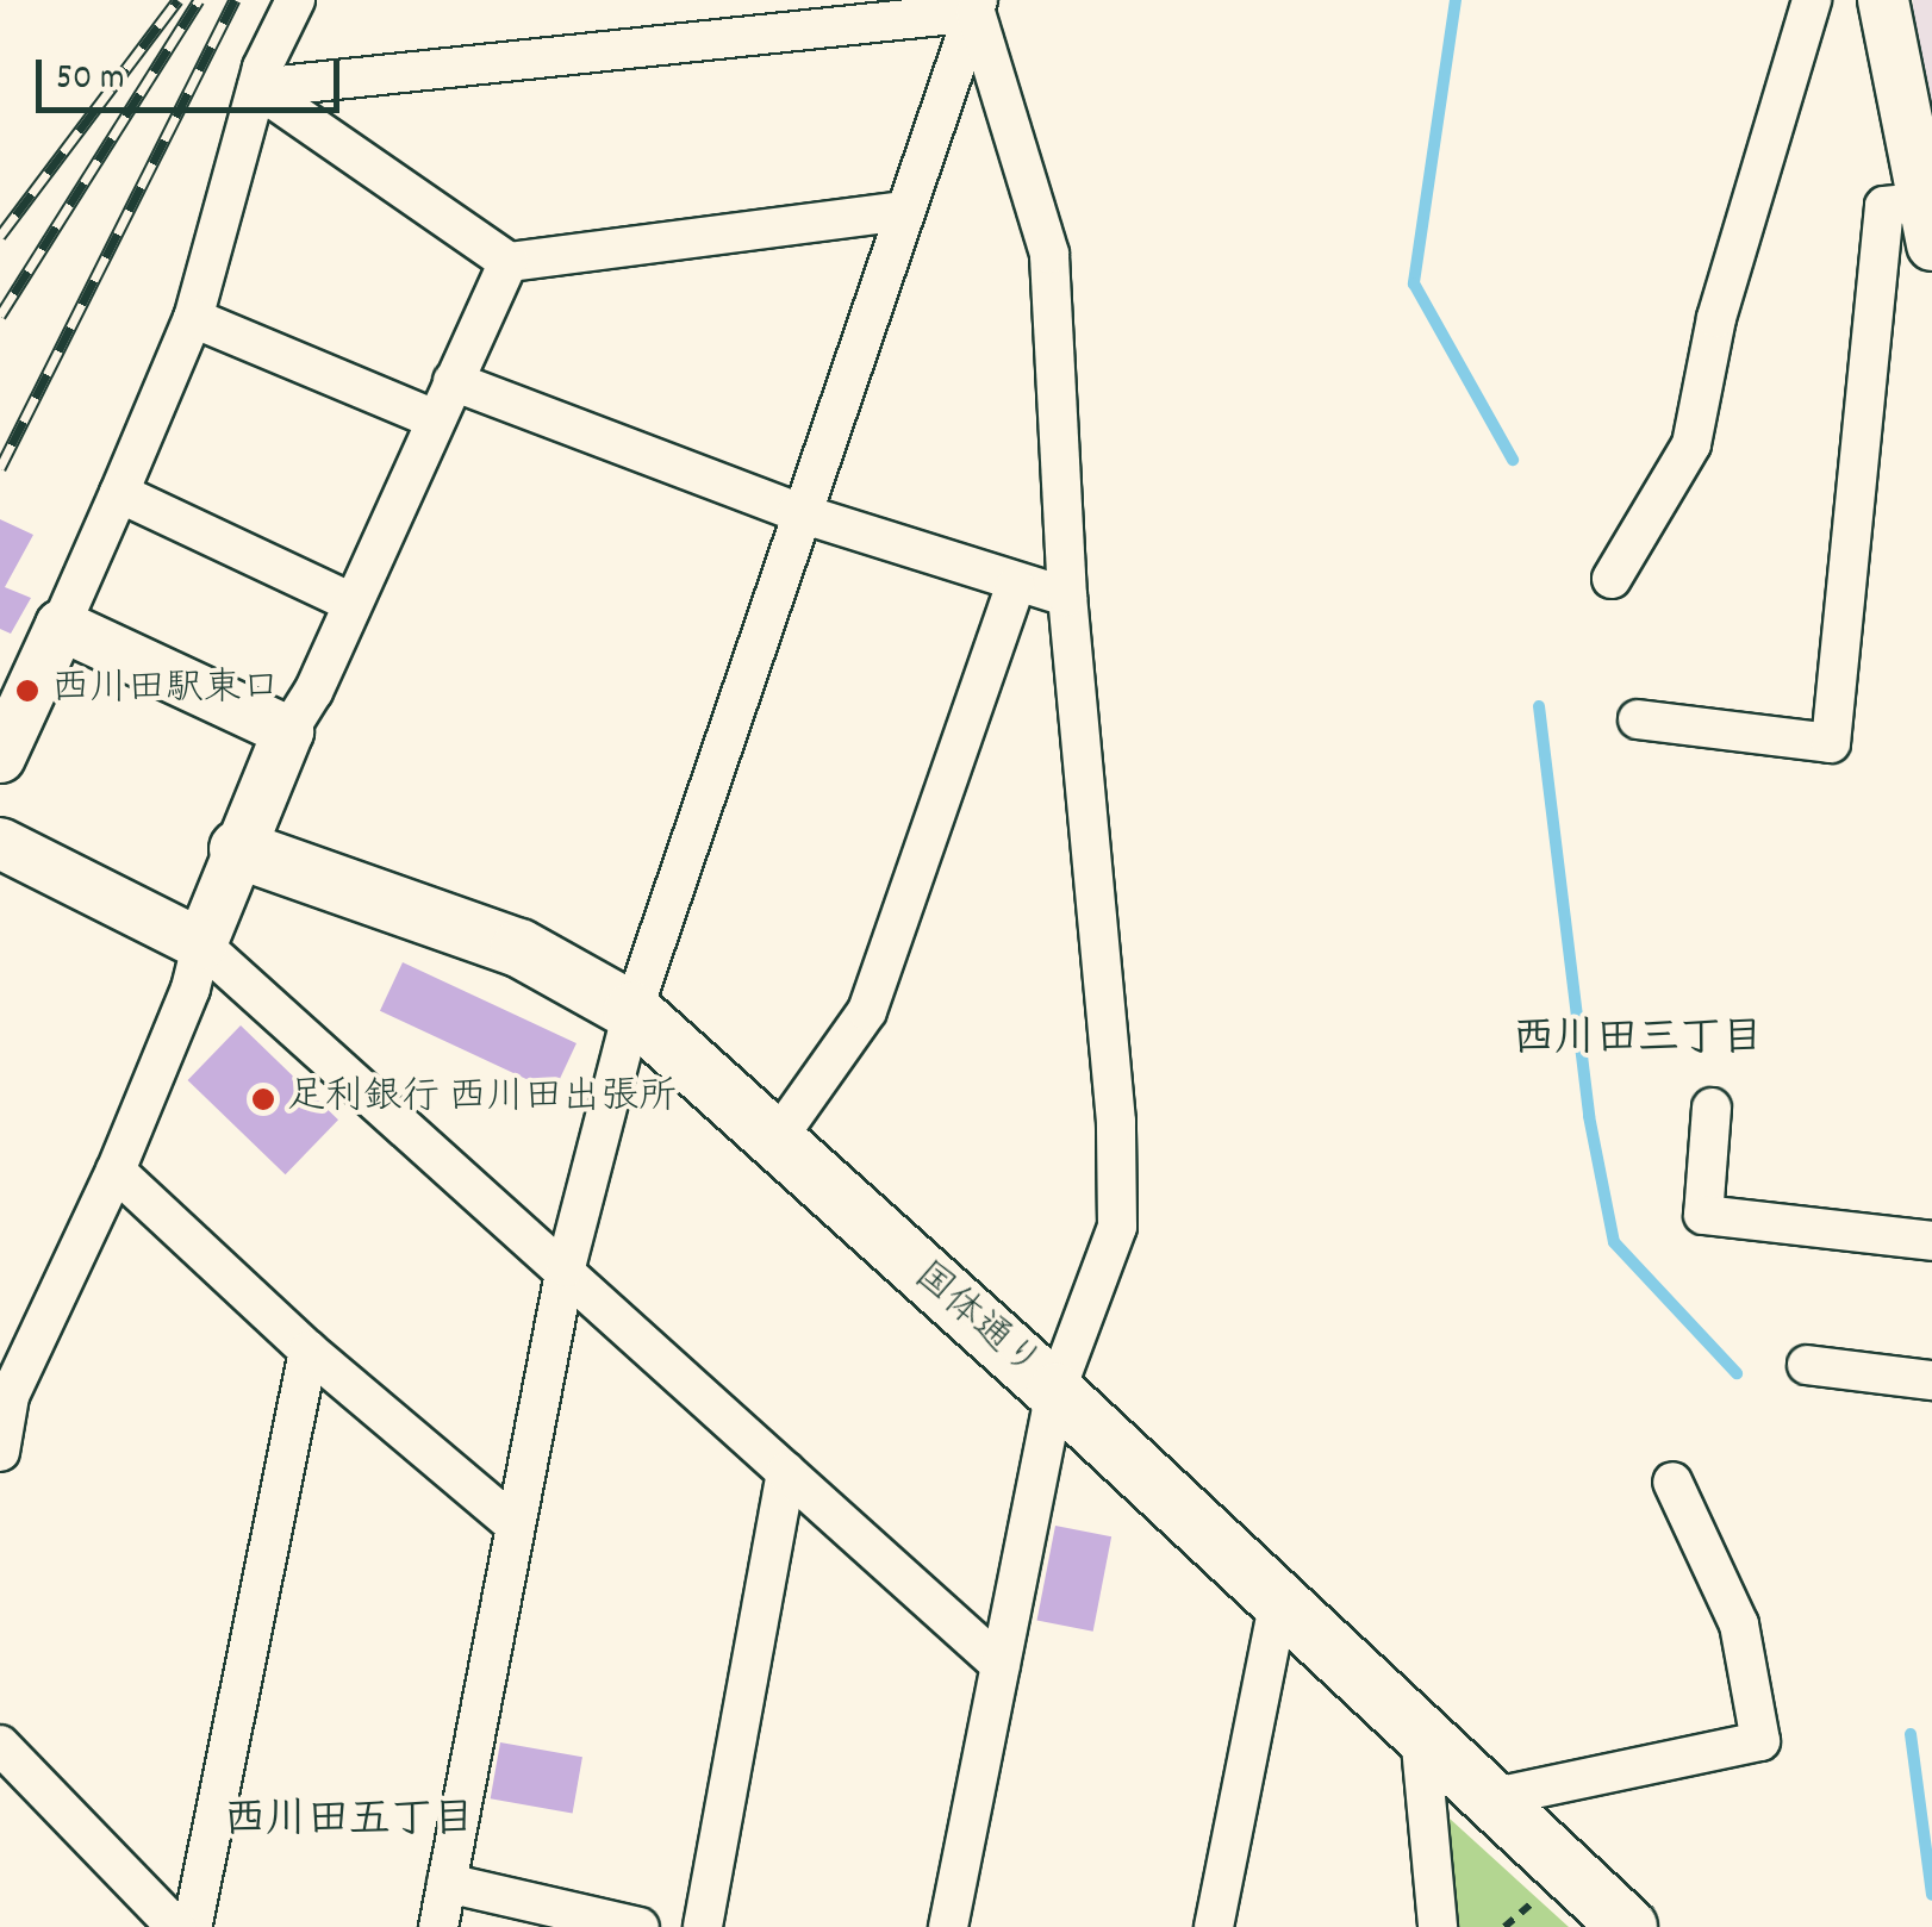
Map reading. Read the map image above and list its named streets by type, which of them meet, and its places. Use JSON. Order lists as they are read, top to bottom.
{
  "streets": {
    "main road": ["国体通り"]
  },
  "districts": ["西川田三丁目", "西川田五丁目"],
  "places": ["西川田駅東口", "足利銀行 西川田出張所"],
  "scale_bar": "50 m"
}
